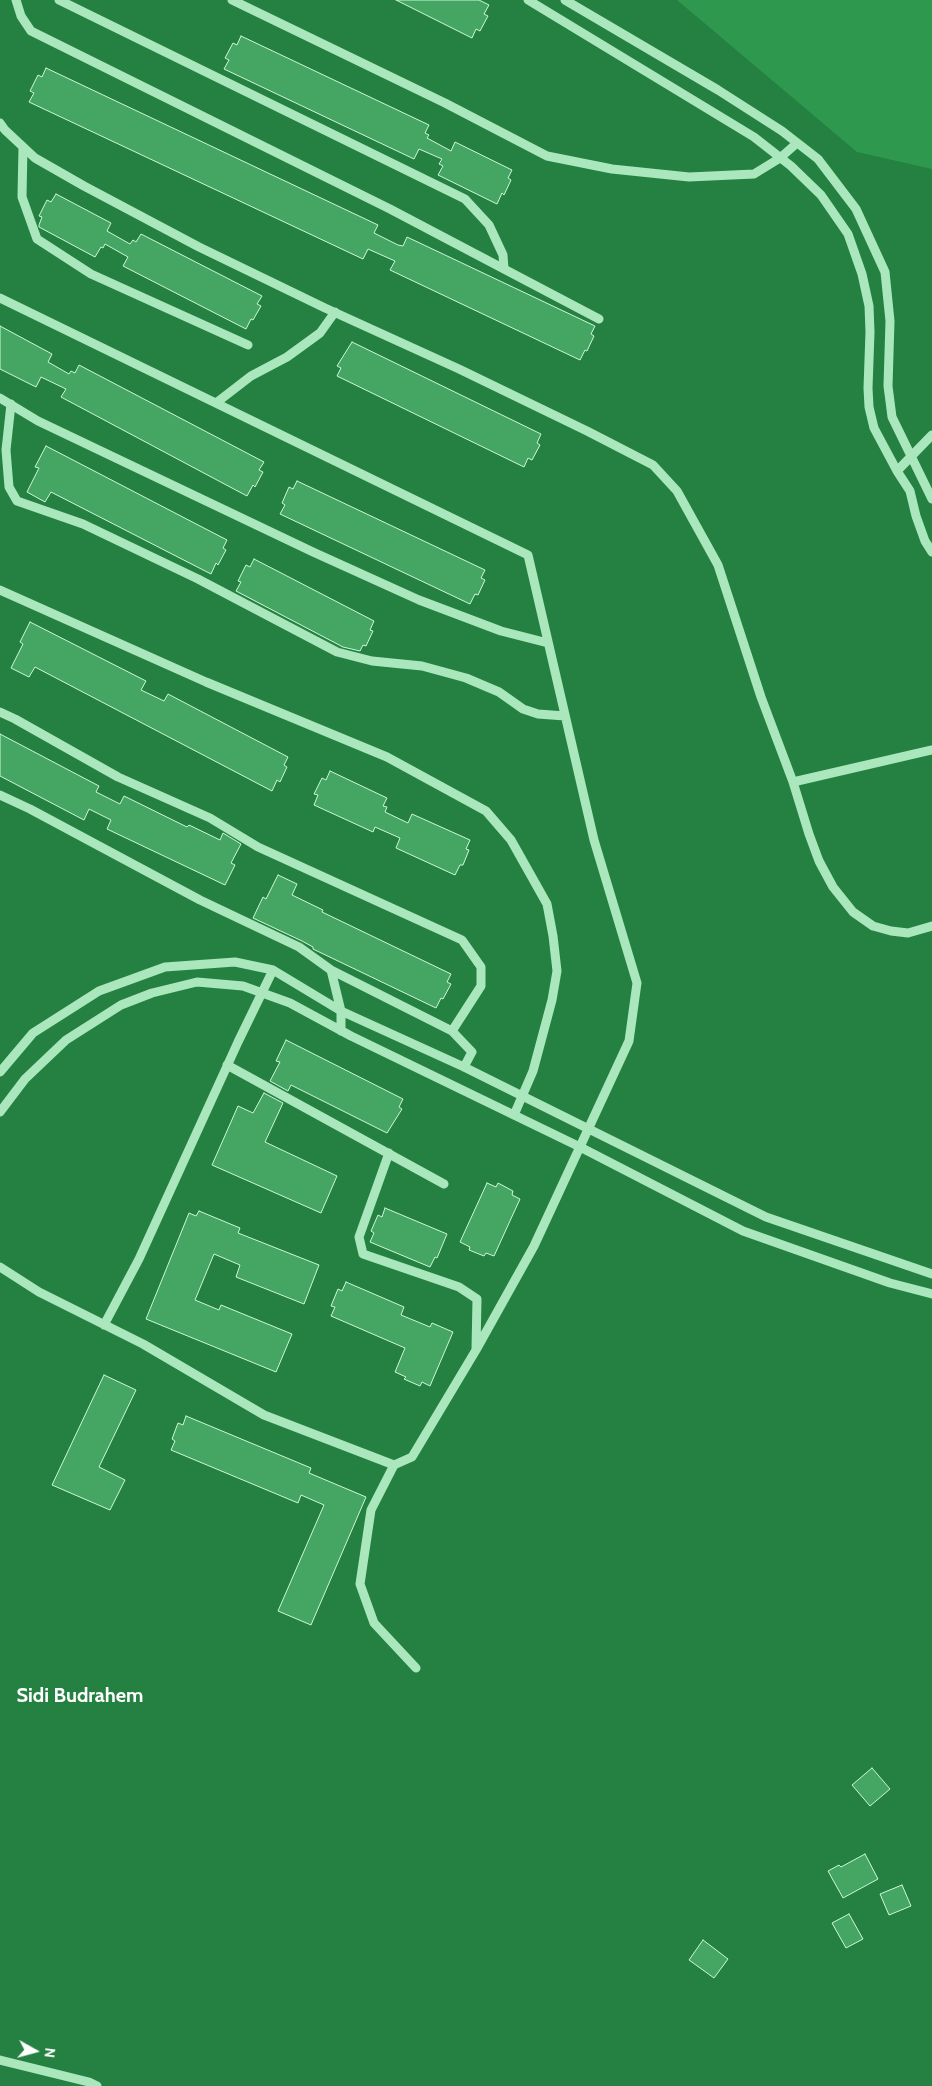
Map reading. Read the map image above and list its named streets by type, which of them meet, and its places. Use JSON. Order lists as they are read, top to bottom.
{
  "districts": ["Sidi Budrahem"],
  "north": "right"
}
